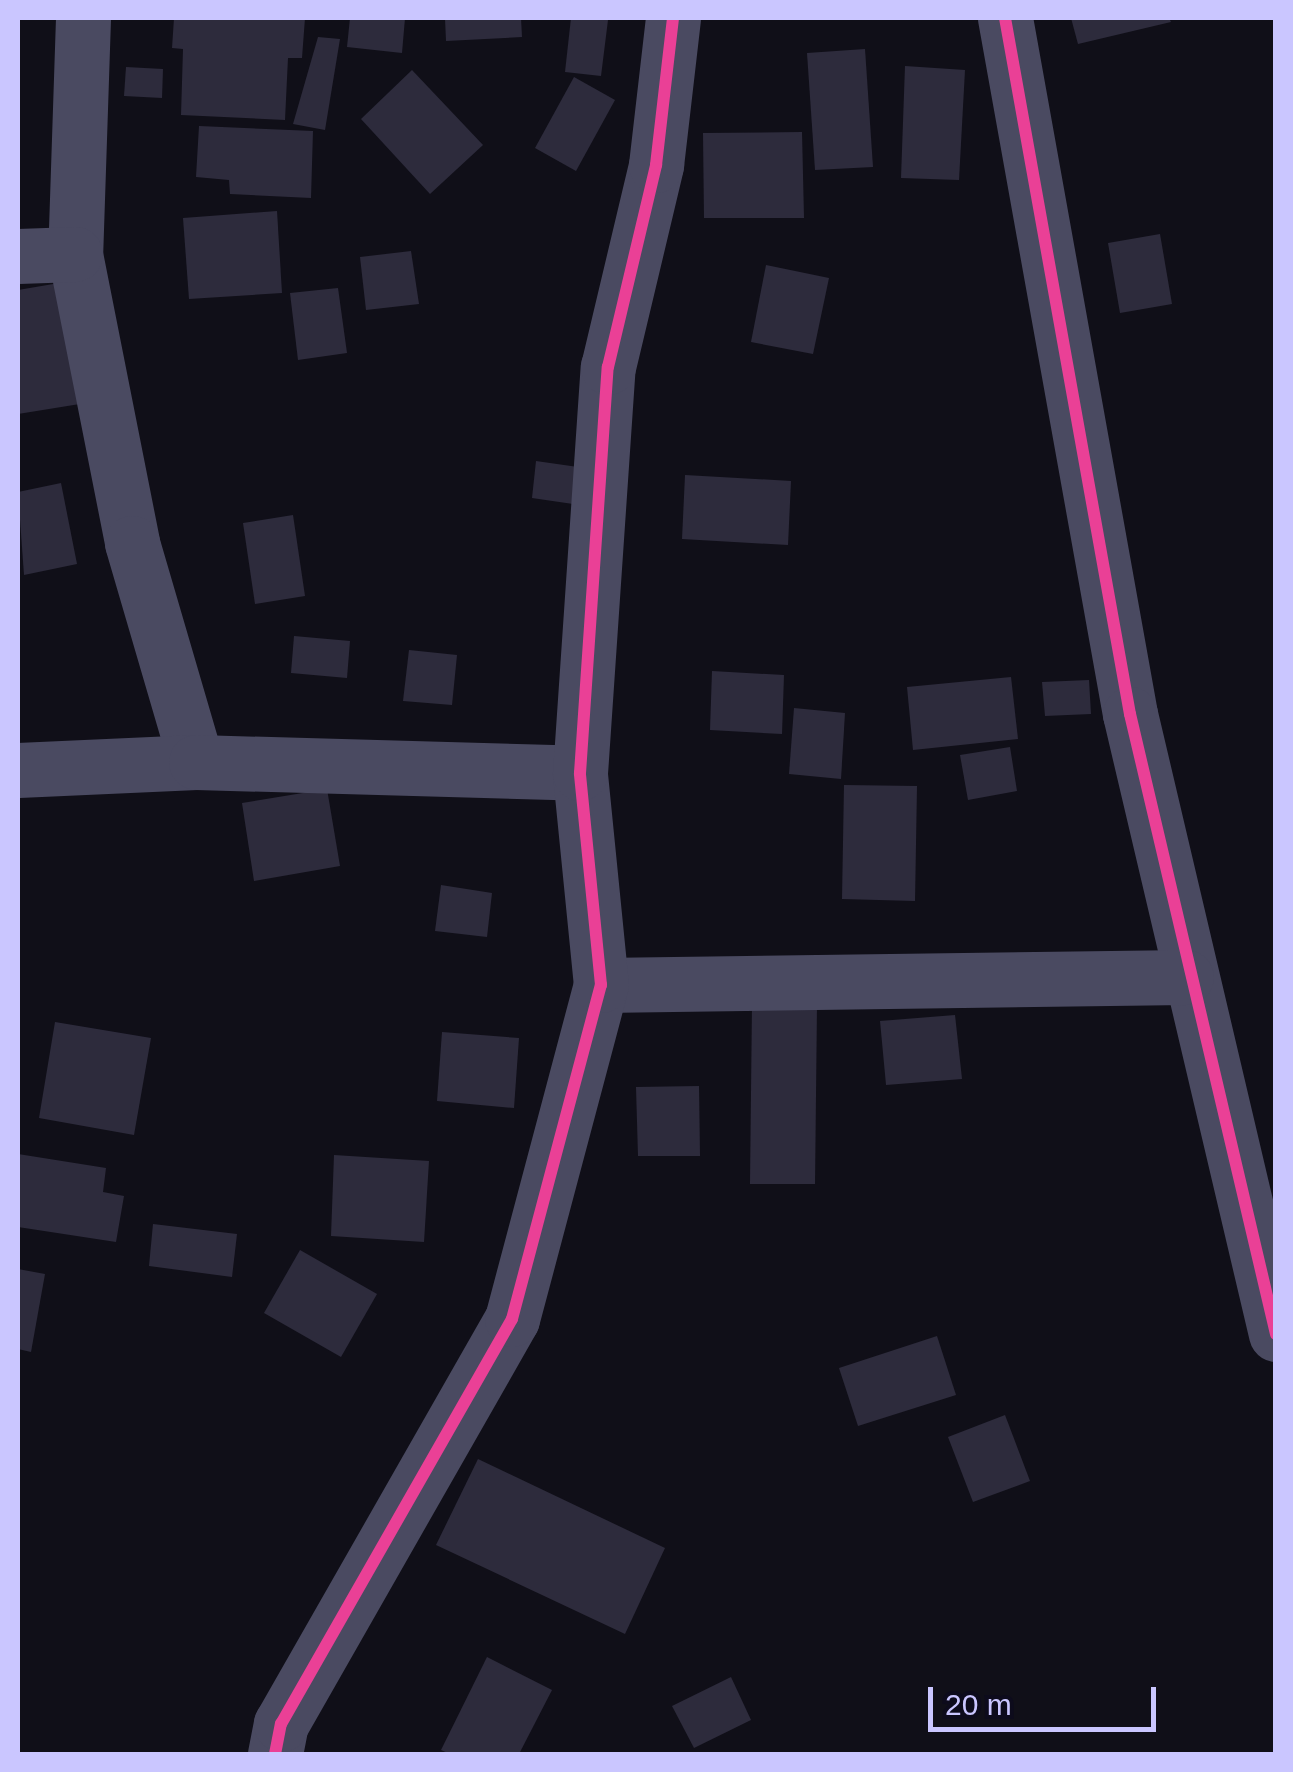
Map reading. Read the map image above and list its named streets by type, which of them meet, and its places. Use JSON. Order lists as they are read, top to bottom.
{
  "scale_bar": "20 m"
}
